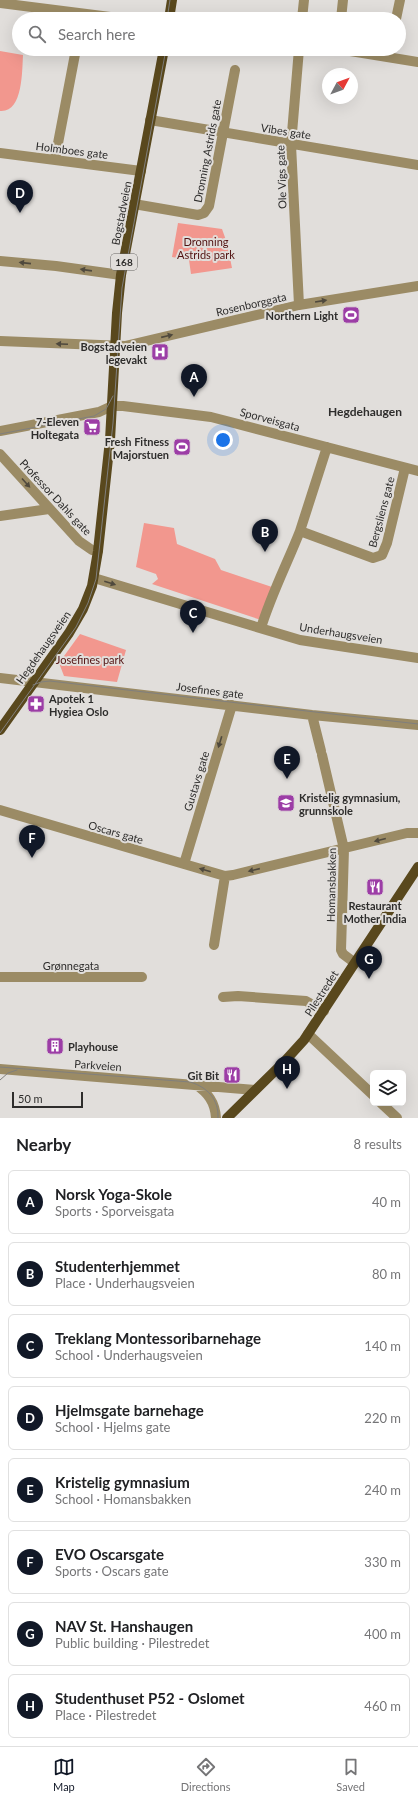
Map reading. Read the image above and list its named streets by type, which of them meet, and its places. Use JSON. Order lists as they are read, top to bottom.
{
  "streets": {
    "main road": [
      "Bogstadveien",
      "168",
      "Hegdehaugsveien",
      "Pilestredet"
    ],
    "street": [
      "Vibes gate",
      "Holmboes gate",
      "Dronning Astrids gate",
      "Ole Vigs gate",
      "Rosenborggata",
      "Sporveisgata",
      "Professor Dahls gate",
      "Bergsliens gate",
      "Underhaugsveien",
      "Josefines gate",
      "Gustavs gate",
      "Oscars gate",
      "Homansbakken",
      "Grønnegata",
      "Parkveien"
    ]
  },
  "crossings": [
    ["Vibes gate", "Dronning Astrids gate"],
    ["Vibes gate", "Ole Vigs gate"],
    ["Vibes gate", "Bogstadveien"],
    ["Holmboes gate", "Bogstadveien"],
    ["Dronning Astrids gate", "Bogstadveien"],
    ["Ole Vigs gate", "Rosenborggata"],
    ["Bogstadveien", "Rosenborggata"],
    ["Bogstadveien", "Sporveisgata"],
    ["Bogstadveien", "Professor Dahls gate"],
    ["Bogstadveien", "Underhaugsveien"],
    ["Bogstadveien", "Hegdehaugsveien"],
    ["Sporveisgata", "Bergsliens gate"],
    ["Underhaugsveien", "Hegdehaugsveien"],
    ["Hegdehaugsveien", "Josefines gate"],
    ["Josefines gate", "Gustavs gate"],
    ["Josefines gate", "Homansbakken"],
    ["Gustavs gate", "Oscars gate"],
    ["Oscars gate", "Homansbakken"],
    ["Homansbakken", "Pilestredet"],
    ["Pilestredet", "Parkveien"]
  ],
  "one_way": [
    "Professor Dahls gate",
    "Underhaugsveien",
    "Gustavs gate",
    "Oscars gate"
  ],
  "districts": ["Hegdehaugen"],
  "parks": ["Dronning Astrids park", "Josefines park"],
  "places": {
    "sports": ["Northern Light", "Fresh Fitness Majorstuen"],
    "hospital": ["Bogstadveien legevakt"],
    "supermarket": ["7-Eleven Holtegata"],
    "pharmacy": ["Apotek 1 Hygiea Oslo"],
    "school or university": ["Kristelig gymnasium, grunnskole"],
    "restaurant": ["Restaurant Mother India", "Git Bit"],
    "building": ["Playhouse"]
  },
  "scale_bar": "50 m",
  "north": "top right",
  "page": {
    "search": "Search here",
    "pins": [
      "D",
      "A",
      "B",
      "C",
      "E",
      "F",
      "G",
      "H"
    ],
    "scale": "50 m",
    "heading": ["Nearby", "8 results"],
    "list": [
      {
        "mark": "A",
        "name": "Norsk Yoga-Skole",
        "note": "Sports · Sporveisgata",
        "value": "40 m"
      },
      {
        "mark": "B",
        "name": "Studenterhjemmet",
        "note": "Place · Underhaugsveien",
        "value": "80 m"
      },
      {
        "mark": "C",
        "name": "Treklang Montessoribarnehage",
        "note": "School · Underhaugsveien",
        "value": "140 m"
      },
      {
        "mark": "D",
        "name": "Hjelmsgate barnehage",
        "note": "School · Hjelms gate",
        "value": "220 m"
      },
      {
        "mark": "E",
        "name": "Kristelig gymnasium",
        "note": "School · Homansbakken",
        "value": "240 m"
      },
      {
        "mark": "F",
        "name": "EVO Oscarsgate",
        "note": "Sports · Oscars gate",
        "value": "330 m"
      },
      {
        "mark": "G",
        "name": "NAV St. Hanshaugen",
        "note": "Public building · Pilestredet",
        "value": "400 m"
      },
      {
        "mark": "H",
        "name": "Studenthuset P52 - Oslomet",
        "note": "Place · Pilestredet",
        "value": "460 m"
      }
    ],
    "nav": ["Map", "Directions", "Saved"]
  }
}
